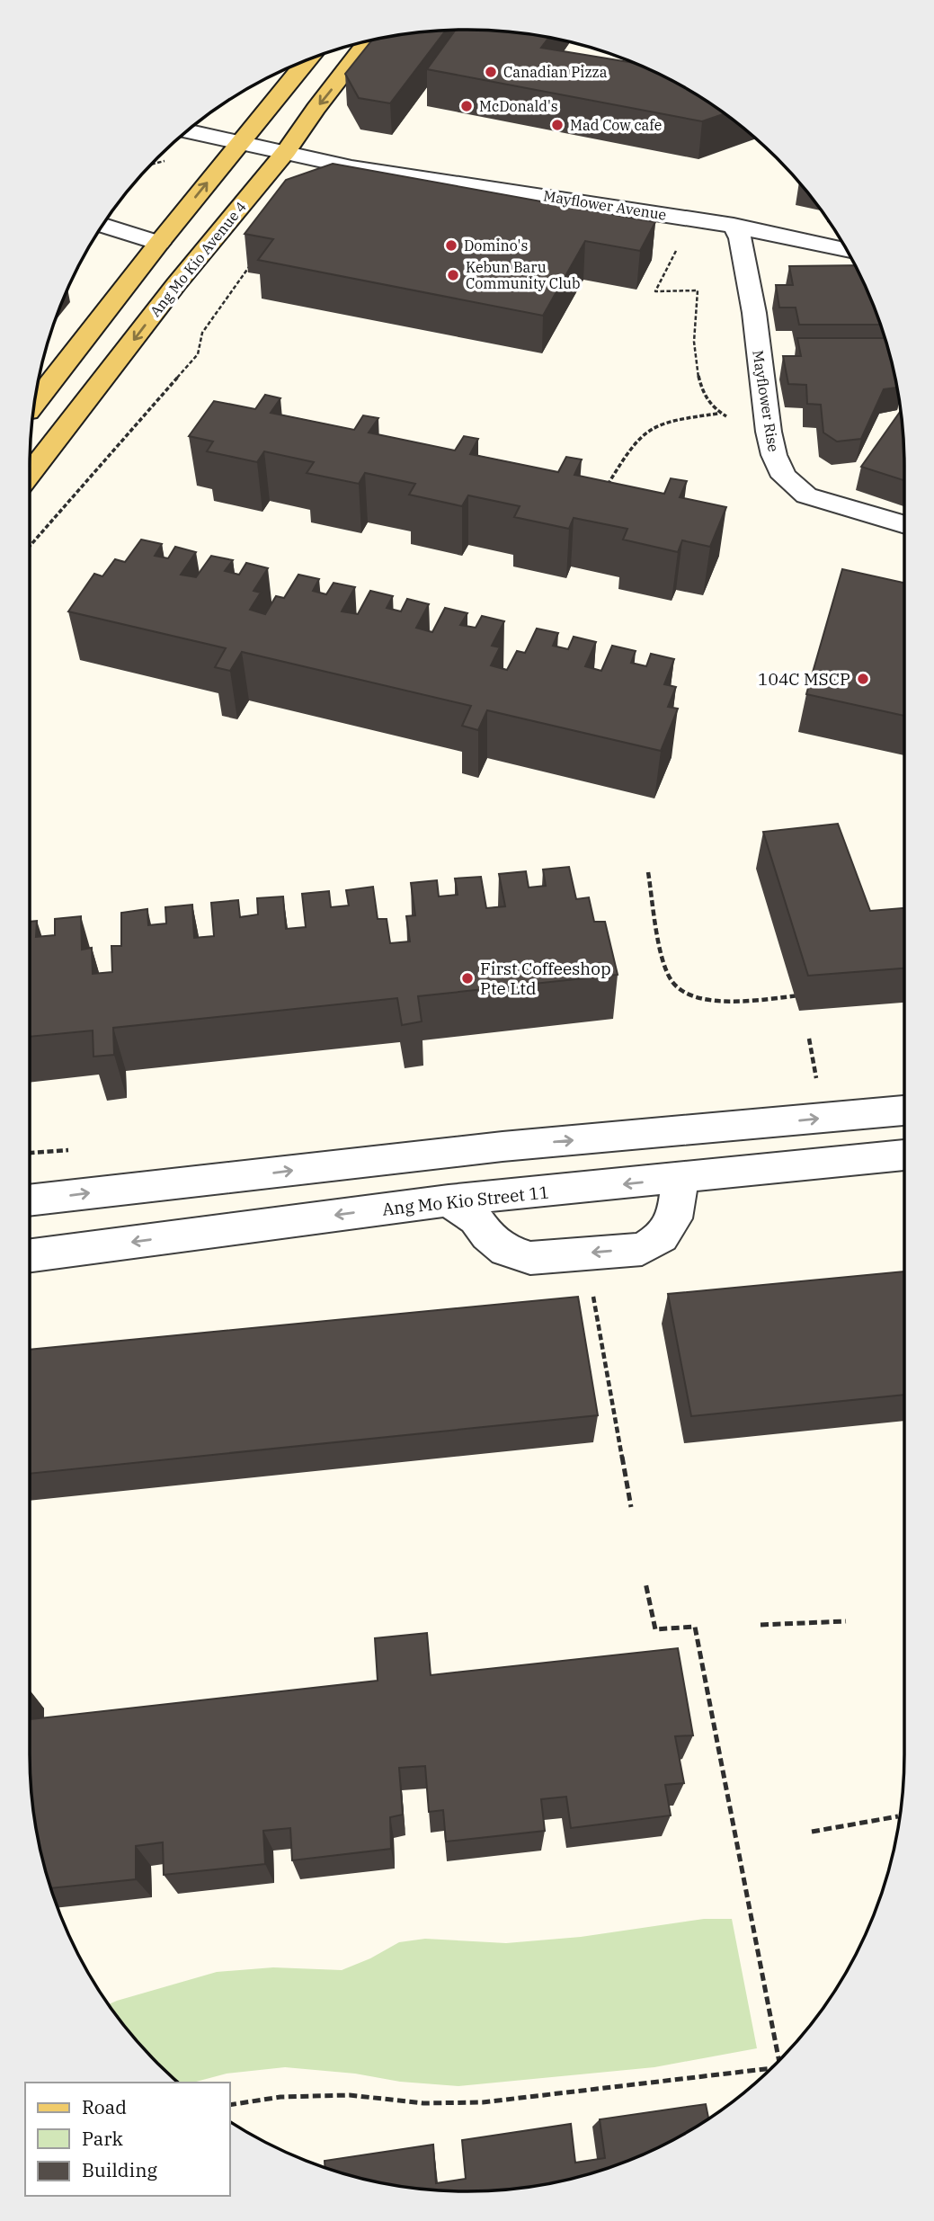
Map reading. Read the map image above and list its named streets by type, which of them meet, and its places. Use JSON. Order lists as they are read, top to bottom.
{
  "streets": {
    "main road": ["Ang Mo Kio Avenue 4"],
    "street": ["Mayflower Avenue", "Mayflower Rise", "Ang Mo Kio Street 11"]
  },
  "crossings": [
    ["Mayflower Avenue", "Ang Mo Kio Avenue 4"],
    ["Mayflower Avenue", "Mayflower Rise"]
  ],
  "places": [
    "Canadian Pizza",
    "McDonald's",
    "Mad Cow cafe",
    "Domino's",
    "Kebun Baru Community Club",
    "104C MSCP",
    "First Coffeeshop Pte Ltd"
  ],
  "legend": ["Road", "Park", "Building"]
}
